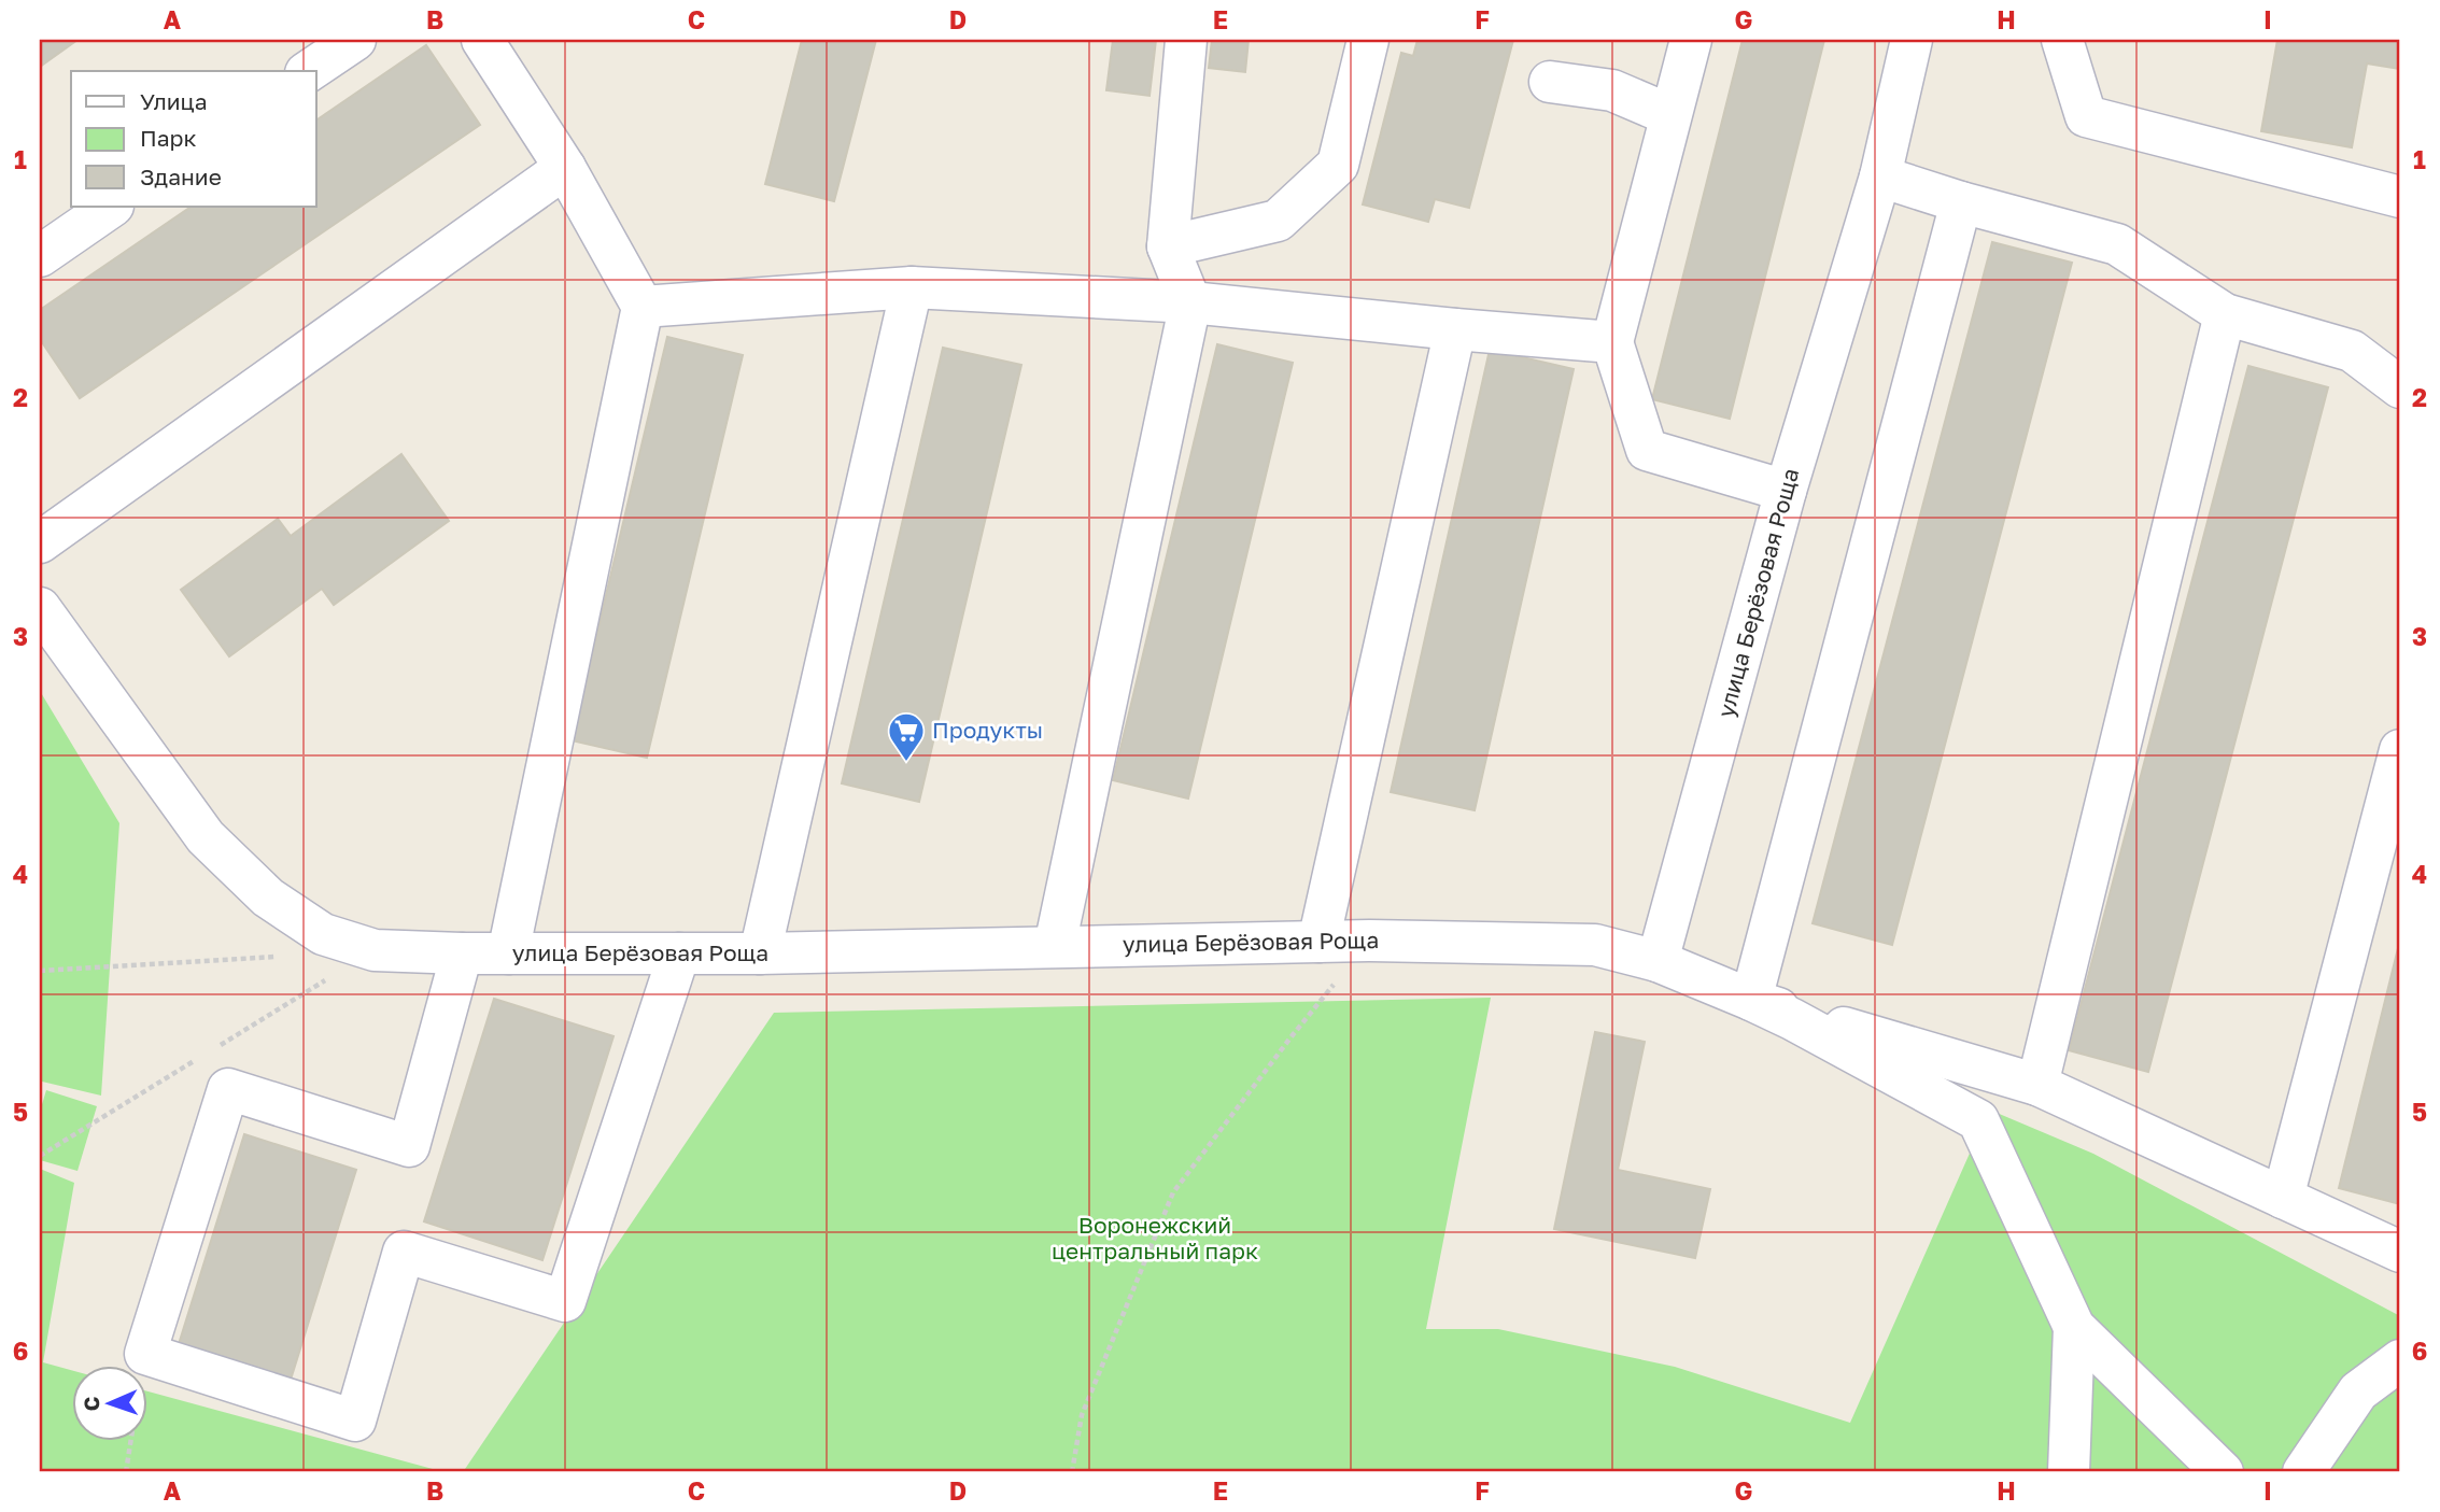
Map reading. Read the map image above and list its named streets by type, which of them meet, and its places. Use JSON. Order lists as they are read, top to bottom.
{
  "streets": {
    "street": ["улица Берёзовая Роща"]
  },
  "parks": ["Воронежский центральный парк"],
  "places": {
    "supermarket": ["Продукты"]
  },
  "legend": ["Улица", "Парк", "Здание"],
  "north": "left",
  "grid": {
    "columns": [
      "A",
      "B",
      "C",
      "D",
      "E",
      "F",
      "G",
      "H",
      "I"
    ],
    "rows": [
      "1",
      "2",
      "3",
      "4",
      "5",
      "6"
    ]
  }
}
